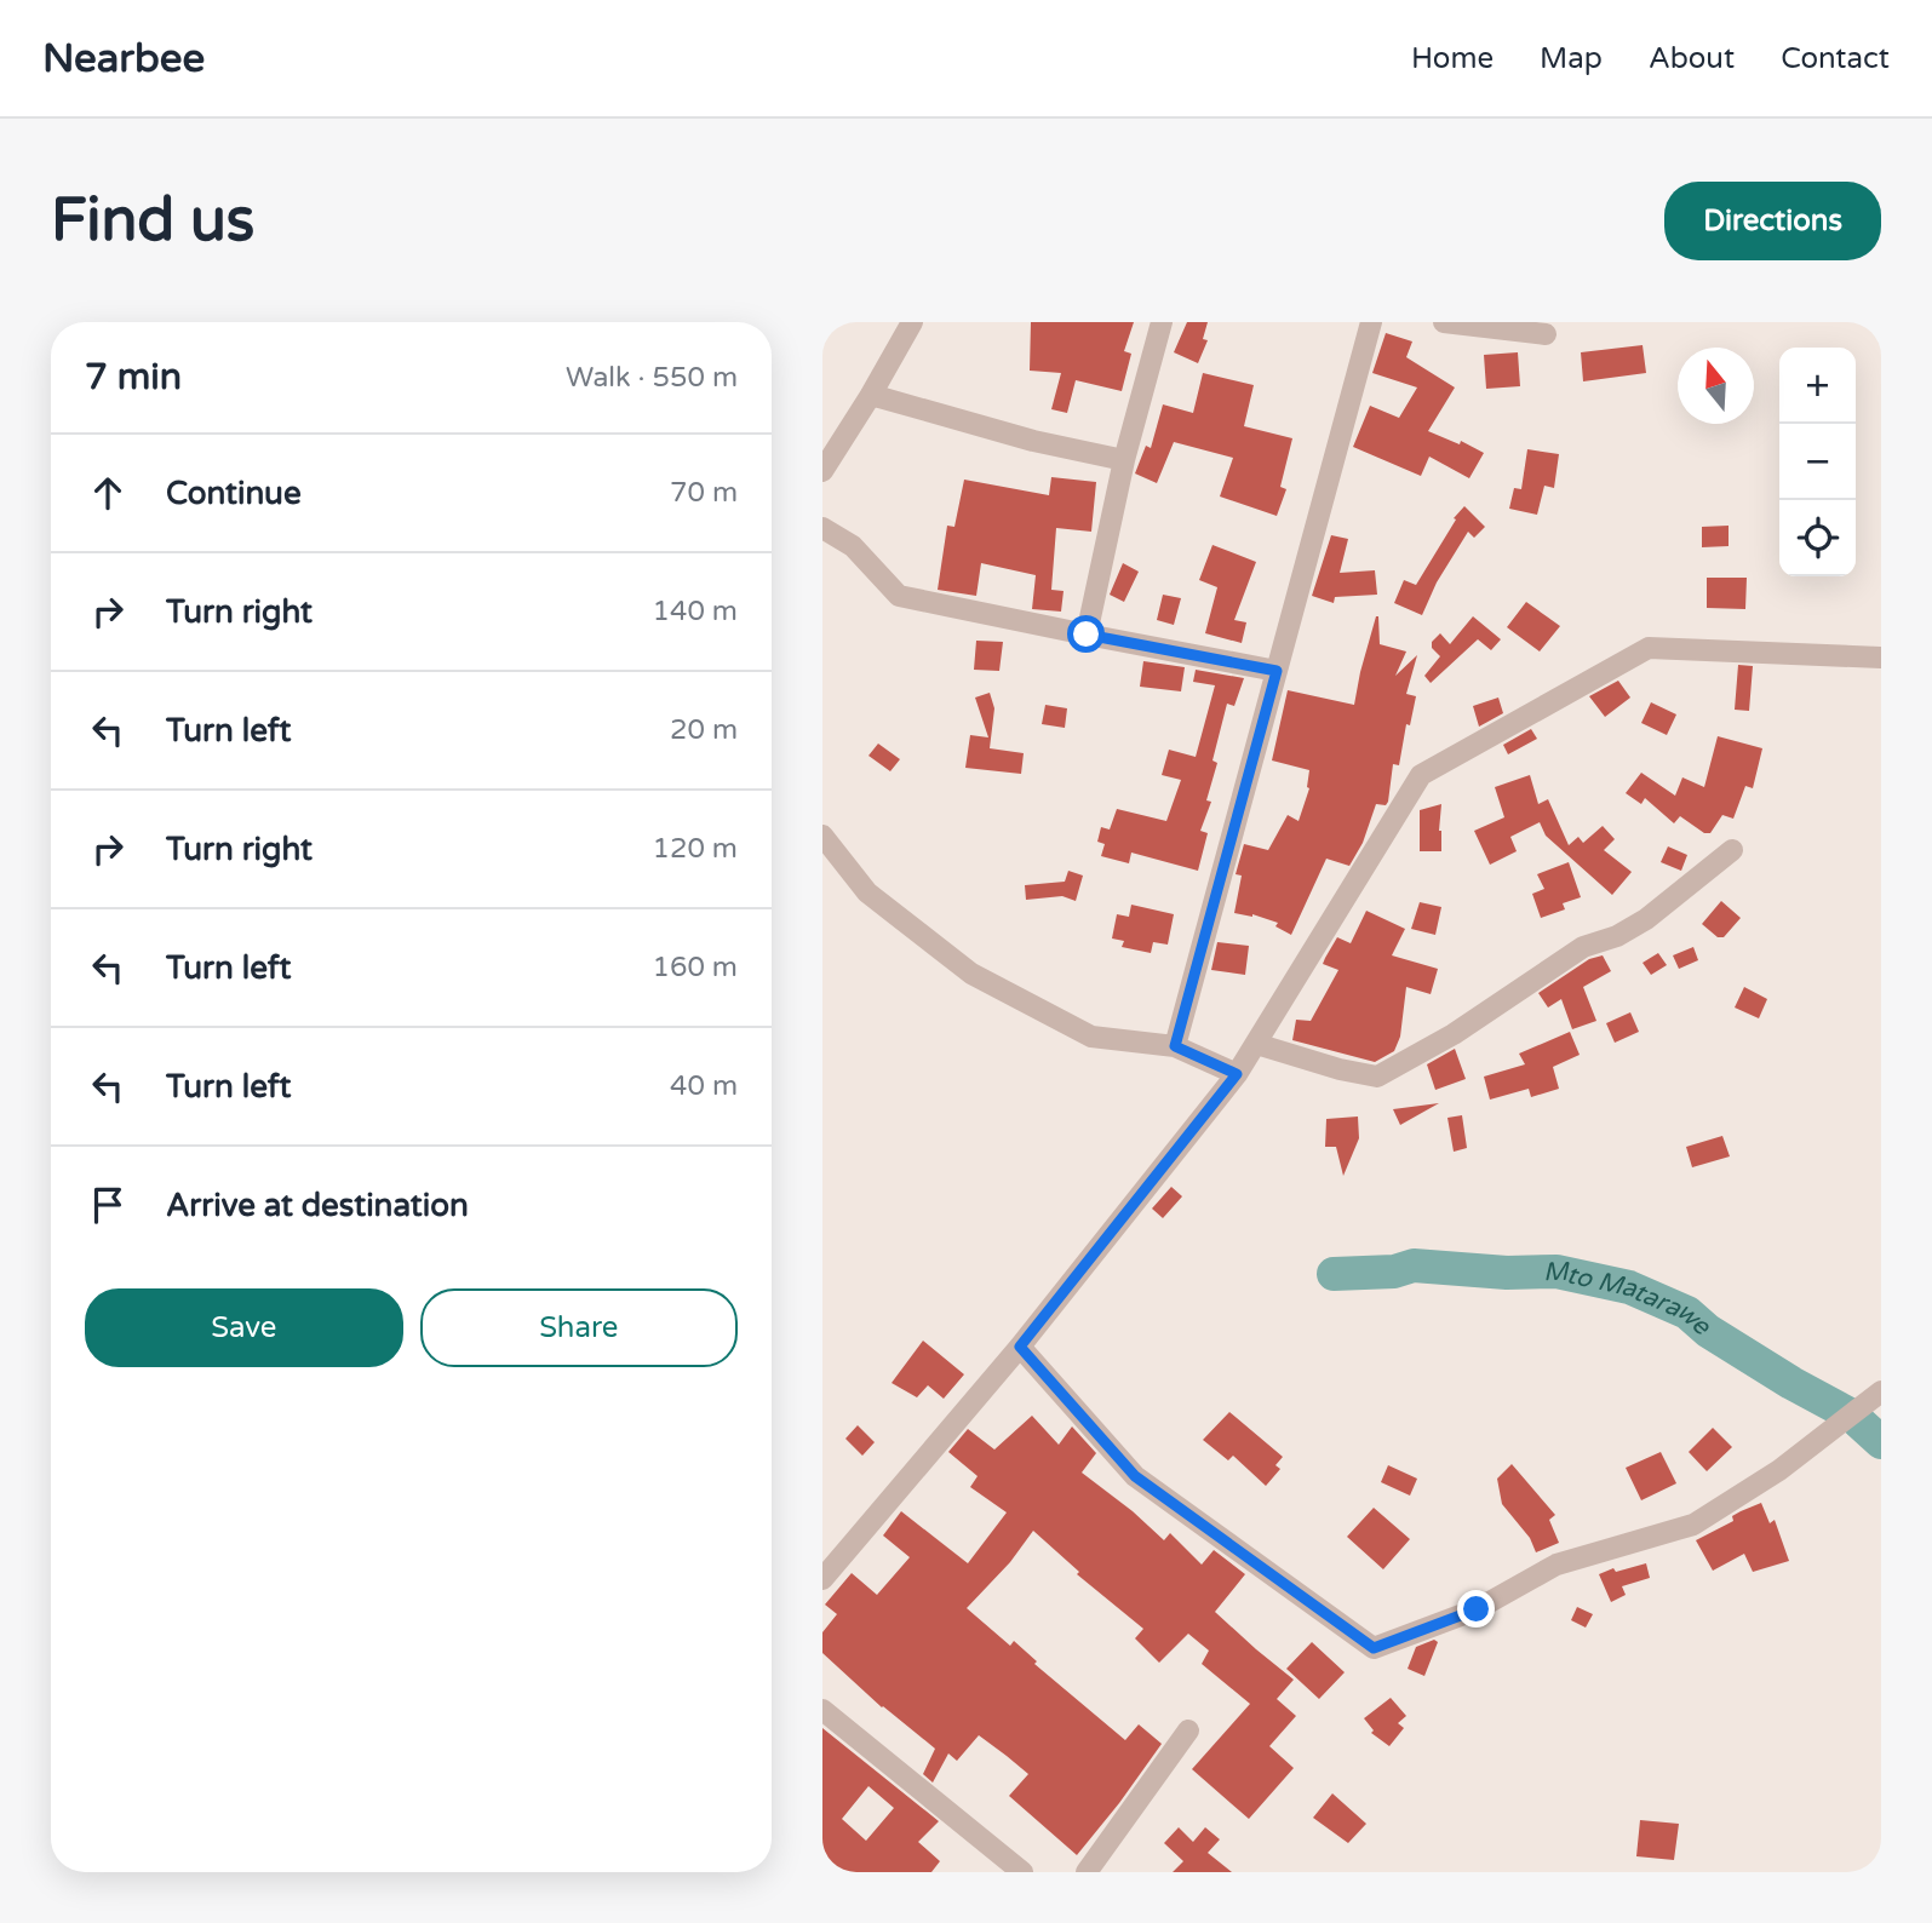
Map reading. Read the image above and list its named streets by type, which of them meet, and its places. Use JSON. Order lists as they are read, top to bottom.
{
  "water": ["Mto Matarawe"],
  "north": "top",
  "page": {
    "header": "Nearbee",
    "nav": [
      "Home",
      "Map",
      "About",
      "Contact"
    ],
    "buttons": [
      "Directions",
      ["Save", "Share"]
    ],
    "title": "Find us",
    "heading": ["7 min", "Walk · 550 m"],
    "map_buttons": ["+", "−"],
    "list": [
      ["Continue", "70 m"],
      ["Turn right", "140 m"],
      ["Turn left", "20 m"],
      ["Turn right", "120 m"],
      ["Turn left", "160 m"],
      ["Turn left", "40 m"],
      "Arrive at destination"
    ]
  }
}
